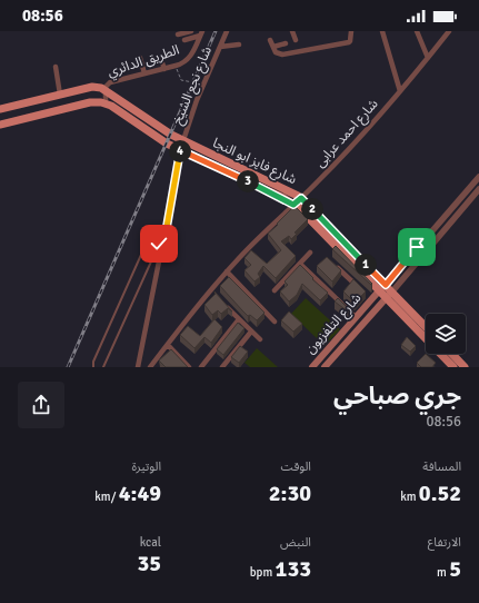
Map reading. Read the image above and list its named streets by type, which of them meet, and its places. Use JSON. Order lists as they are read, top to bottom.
{
  "streets": {
    "main road": ["الطريق الدائري", "شارع فايز ابو النجا", "شارع التلفزيون"],
    "street": ["شارع نجع الشيخ", "شارع احمد عرابى"]
  },
  "crossings": [
    ["الطريق الدائري", "شارع فايز ابو النجا"],
    ["شارع نجع الشيخ", "شارع فايز ابو النجا"],
    ["شارع احمد عرابى", "شارع فايز ابو النجا"],
    ["شارع فايز ابو النجا", "شارع التلفزيون"]
  ],
  "page": {
    "status": "08:56",
    "pins": [
      "4",
      "3",
      "2",
      "1"
    ],
    "heading": ["جري صباحي", "08:56"],
    "stats": [
      ["المسافة", "0.52 km"],
      ["الوقت", "2:30"],
      ["الوتيرة", "4:49 /km"],
      ["الارتفاع", "5 m"],
      ["النبض", "133 bpm"],
      ["kcal", "35"]
    ]
  }
}
